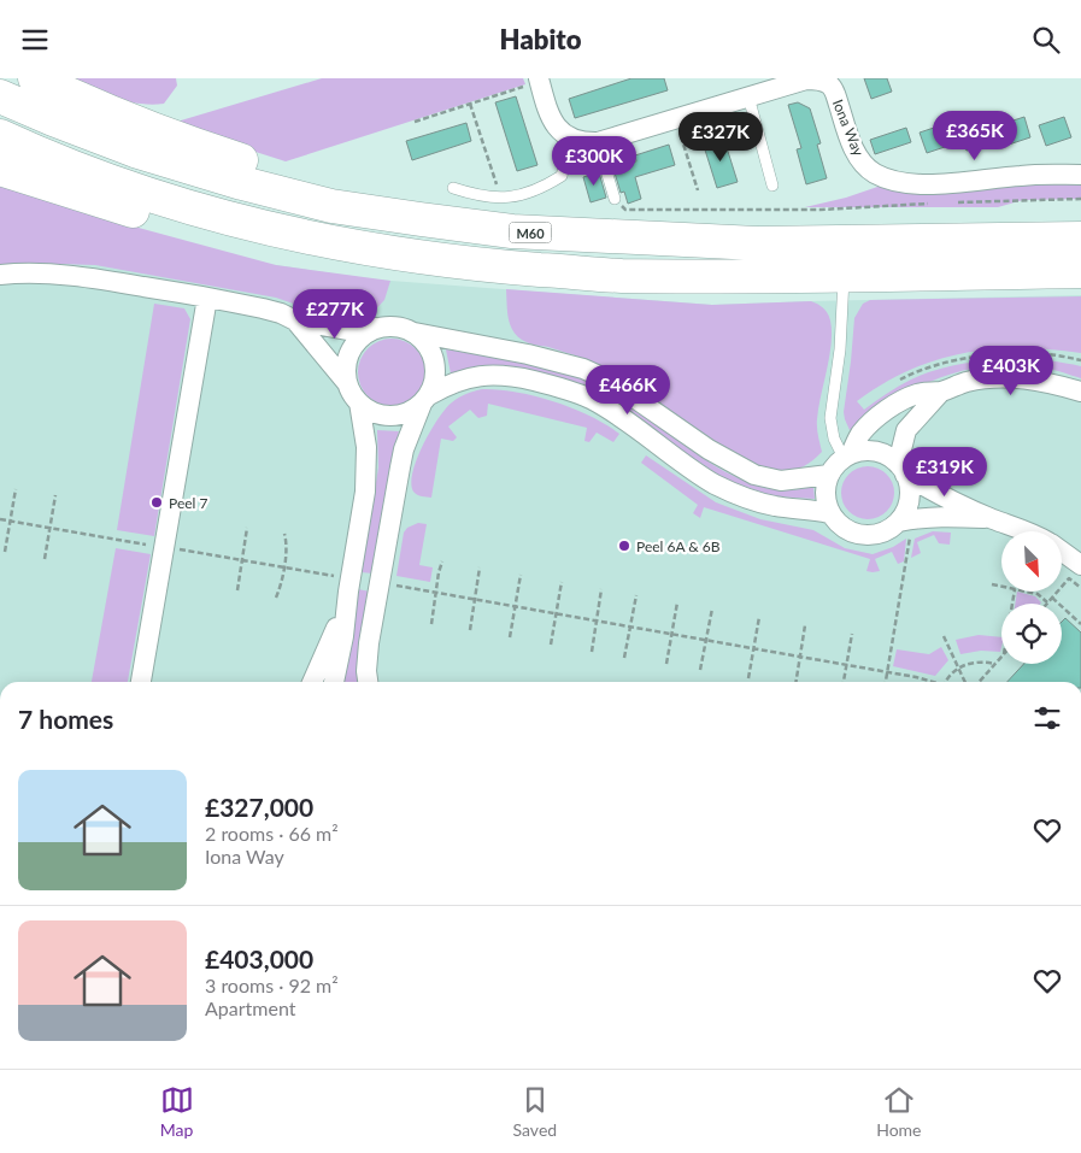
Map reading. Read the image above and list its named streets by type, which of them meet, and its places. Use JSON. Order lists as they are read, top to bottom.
{
  "streets": {
    "highway": ["M60"],
    "street": ["Iona Way"]
  },
  "places": ["Peel 7", "Peel 6A & 6B"],
  "north": "bottom right",
  "page": {
    "header": "Habito",
    "price": [
      "£365K",
      "£327K",
      "£300K",
      "£277K",
      "£403K",
      "£466K",
      "£319K"
    ],
    "heading": "7 homes",
    "list": [
      {
        "name": "£327,000",
        "note": "2 rooms · 66 m² · Iona Way"
      },
      {
        "name": "£403,000",
        "note": "3 rooms · 92 m² · Apartment"
      }
    ],
    "tabs": ["Map", "Saved", "Home"]
  }
}
